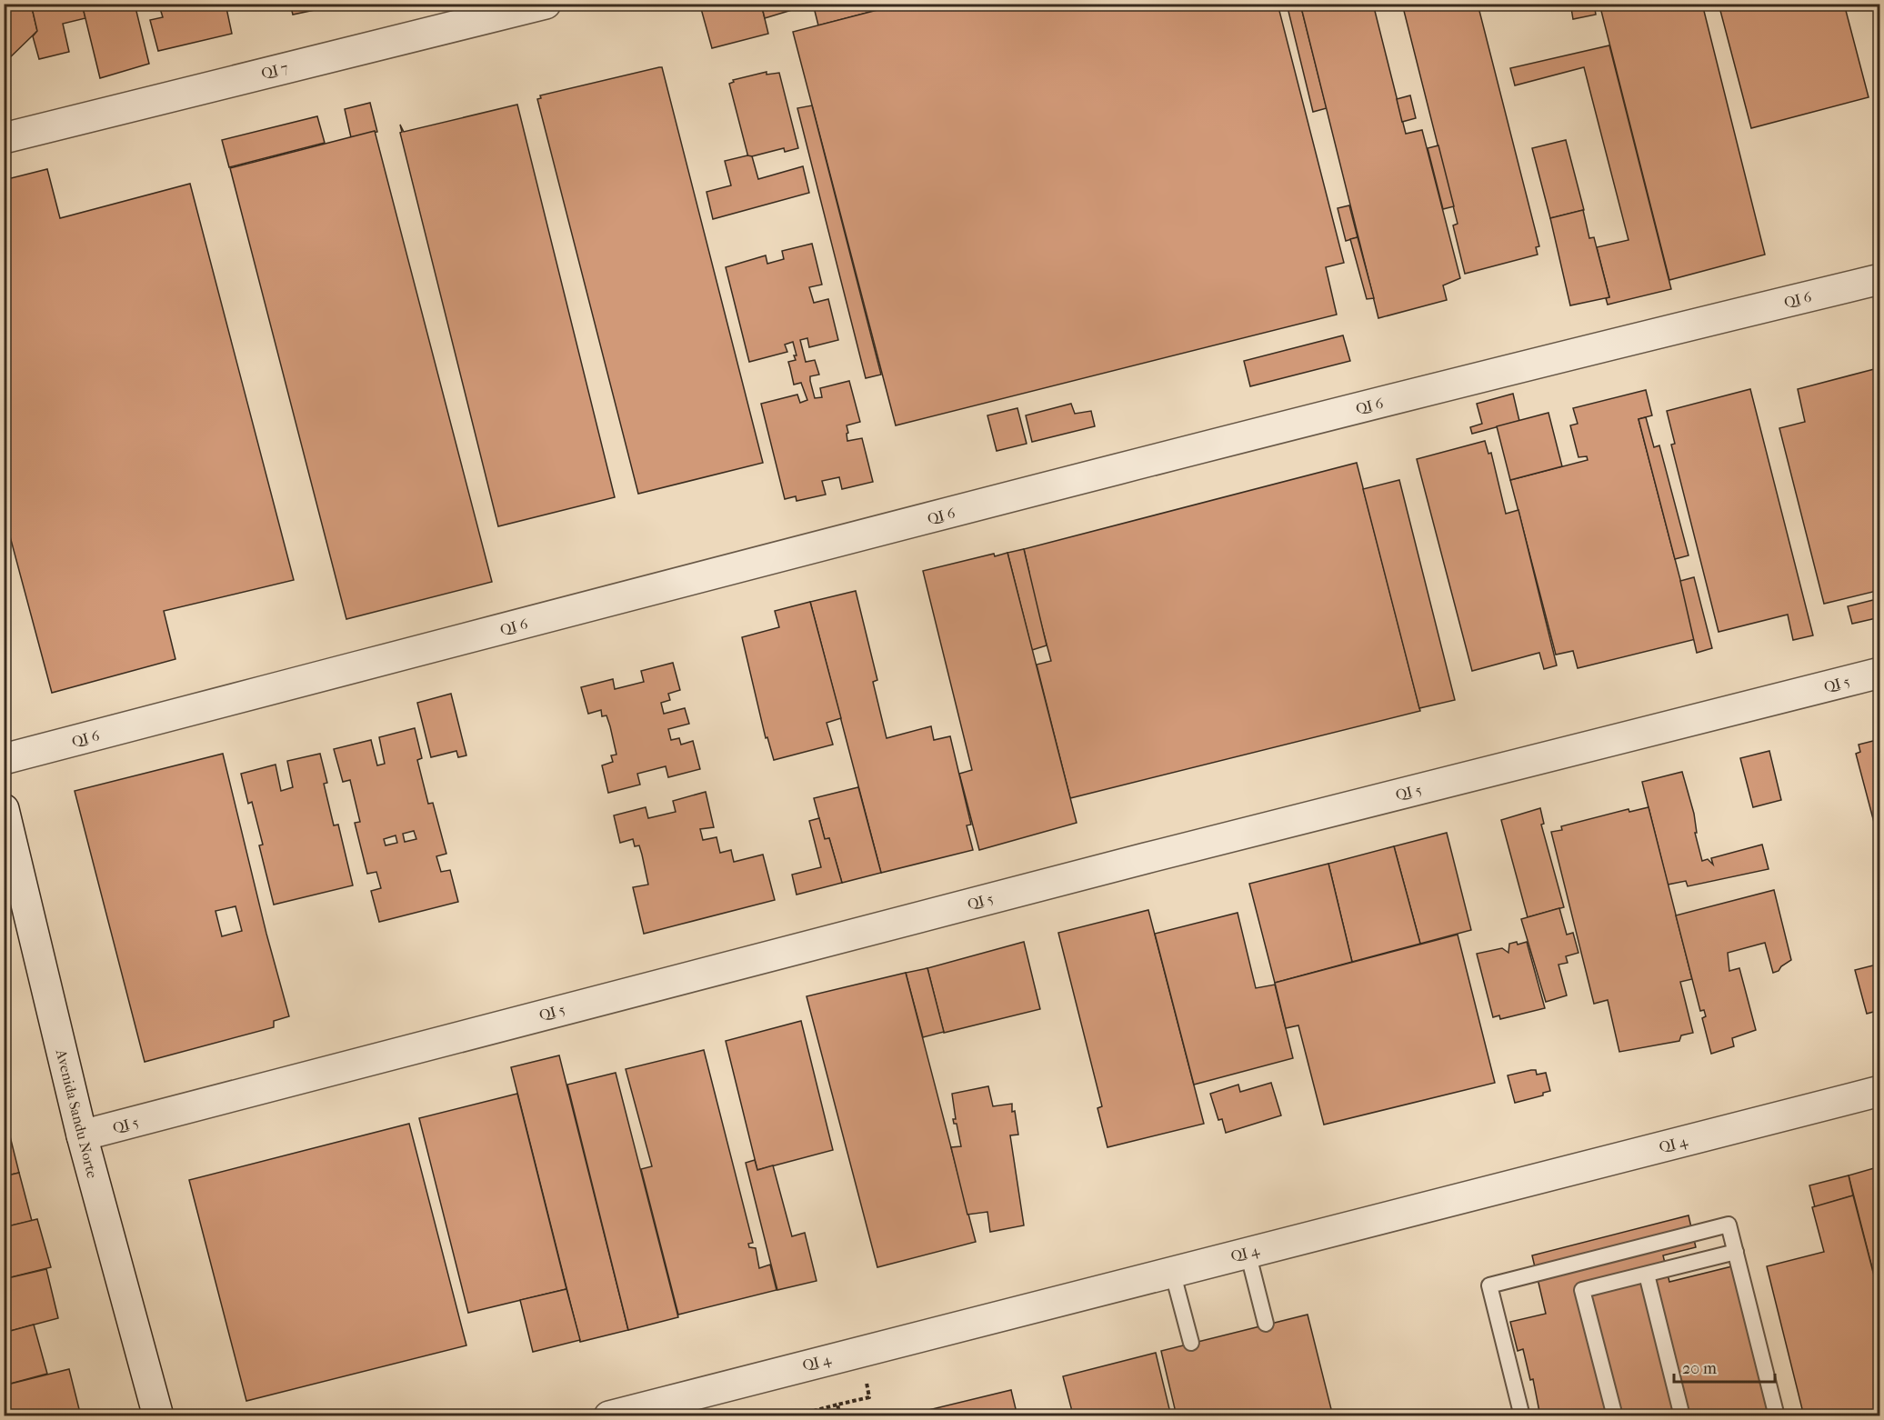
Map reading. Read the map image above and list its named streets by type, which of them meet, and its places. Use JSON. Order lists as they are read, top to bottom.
{
  "streets": {
    "street": [
      "QI 7",
      "QI 6",
      "QI 5",
      "Avenida Sandu Norte",
      "QI 4"
    ]
  },
  "crossings": [
    ["QI 5", "Avenida Sandu Norte"]
  ],
  "scale_bar": "20 m"
}
